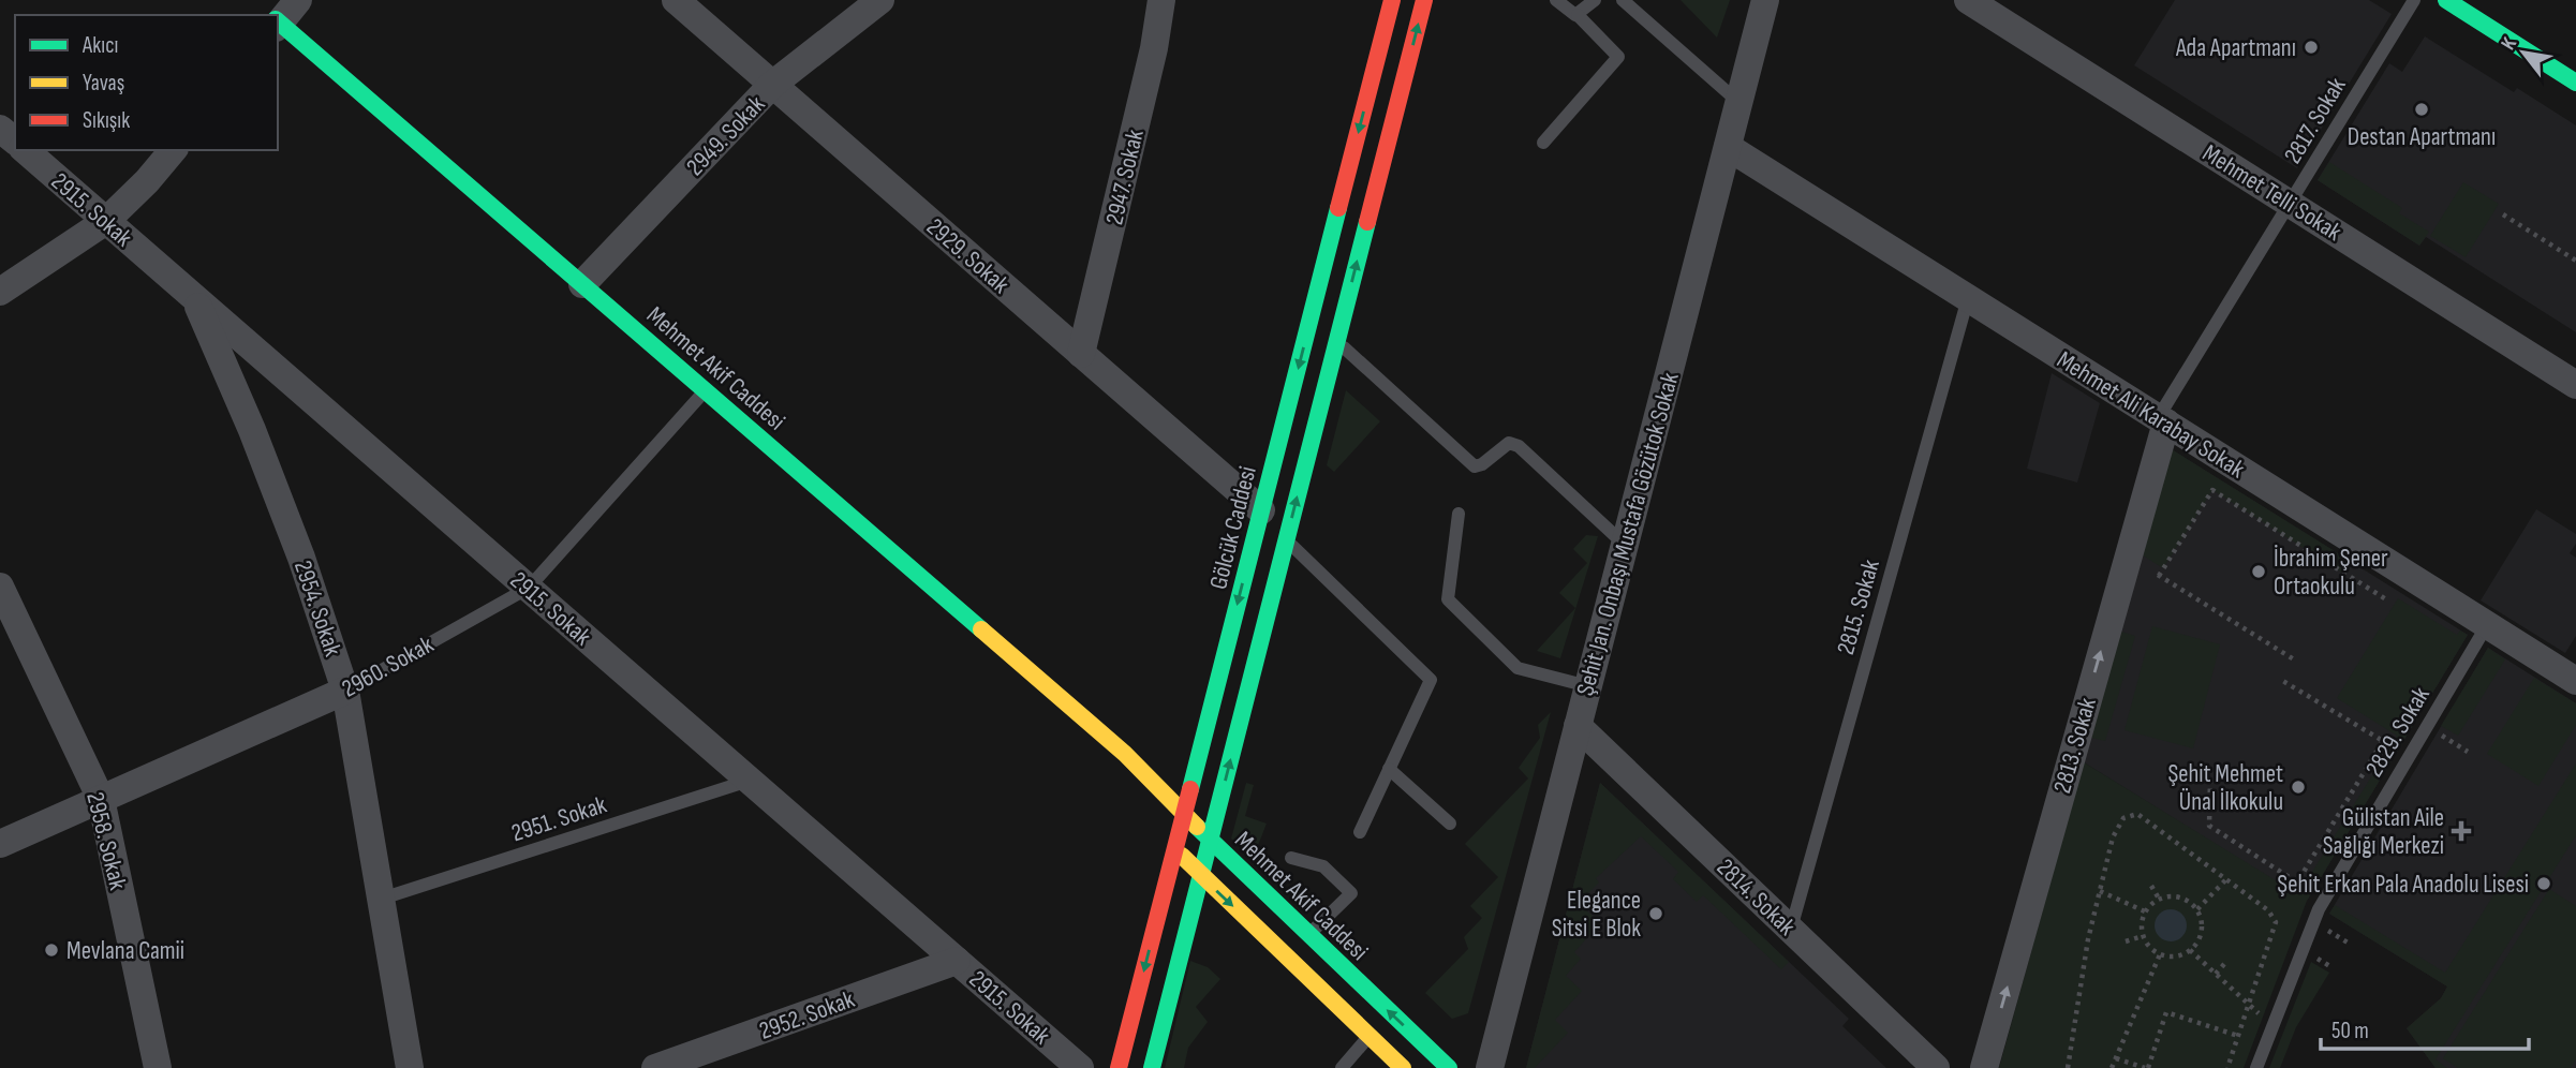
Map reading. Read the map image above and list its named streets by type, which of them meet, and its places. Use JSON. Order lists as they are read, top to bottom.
{
  "streets": {
    "main road": ["Mehmet Akif Caddesi", "Gölcük Caddesi"],
    "street": [
      "2949. Sokak",
      "2947. Sokak",
      "Mehmet Telli Sokak",
      "2915. Sokak",
      "2929. Sokak",
      "Mehmet Ali Karabay Sokak",
      "Şehit Jan. Onbaşı Mustafa Gözütok Sokak",
      "2954. Sokak",
      "2960. Sokak",
      "2813. Sokak",
      "2958. Sokak",
      "2814. Sokak",
      "2952. Sokak"
    ],
    "lane": [
      "2817. Sokak",
      "2815. Sokak",
      "2829. Sokak",
      "2951. Sokak"
    ]
  },
  "crossings": [
    ["2817. Sokak", "Mehmet Telli Sokak"],
    ["2817. Sokak", "Mehmet Ali Karabay Sokak"],
    ["2817. Sokak", "2813. Sokak"],
    ["2949. Sokak", "2929. Sokak"],
    ["2949. Sokak", "Mehmet Akif Caddesi"],
    ["2947. Sokak", "2929. Sokak"],
    ["2915. Sokak", "2954. Sokak"],
    ["2915. Sokak", "2960. Sokak"],
    ["2915. Sokak", "2951. Sokak"],
    ["2915. Sokak", "2952. Sokak"],
    ["2929. Sokak", "Gölcük Caddesi"],
    ["Mehmet Akif Caddesi", "Gölcük Caddesi"],
    ["Mehmet Akif Caddesi", "2960. Sokak"],
    ["Mehmet Ali Karabay Sokak", "Şehit Jan. Onbaşı Mustafa Gözütok Sokak"],
    ["Mehmet Ali Karabay Sokak", "2815. Sokak"],
    ["Mehmet Ali Karabay Sokak", "2829. Sokak"],
    ["Mehmet Ali Karabay Sokak", "2813. Sokak"],
    ["Şehit Jan. Onbaşı Mustafa Gözütok Sokak", "2814. Sokak"],
    ["2815. Sokak", "2814. Sokak"],
    ["2954. Sokak", "2960. Sokak"],
    ["2954. Sokak", "2951. Sokak"],
    ["2960. Sokak", "2958. Sokak"]
  ],
  "one_way": ["2813. Sokak"],
  "places": {
    "other": [
      "Ada Apartmanı",
      "Destan Apartmanı",
      "İbrahim Şener Ortaokulu",
      "Şehit Mehmet Ünal İlkokulu",
      "Şehit Erkan Pala Anadolu Lisesi",
      "Elegance Sitsi E Blok",
      "Mevlana Camii"
    ],
    "health": ["Gülistan Aile Sağlığı Merkezi"]
  },
  "legend": ["Akıcı", "Yavaş", "Sıkışık"],
  "scale_bar": "50 m",
  "north": "top left"
}
